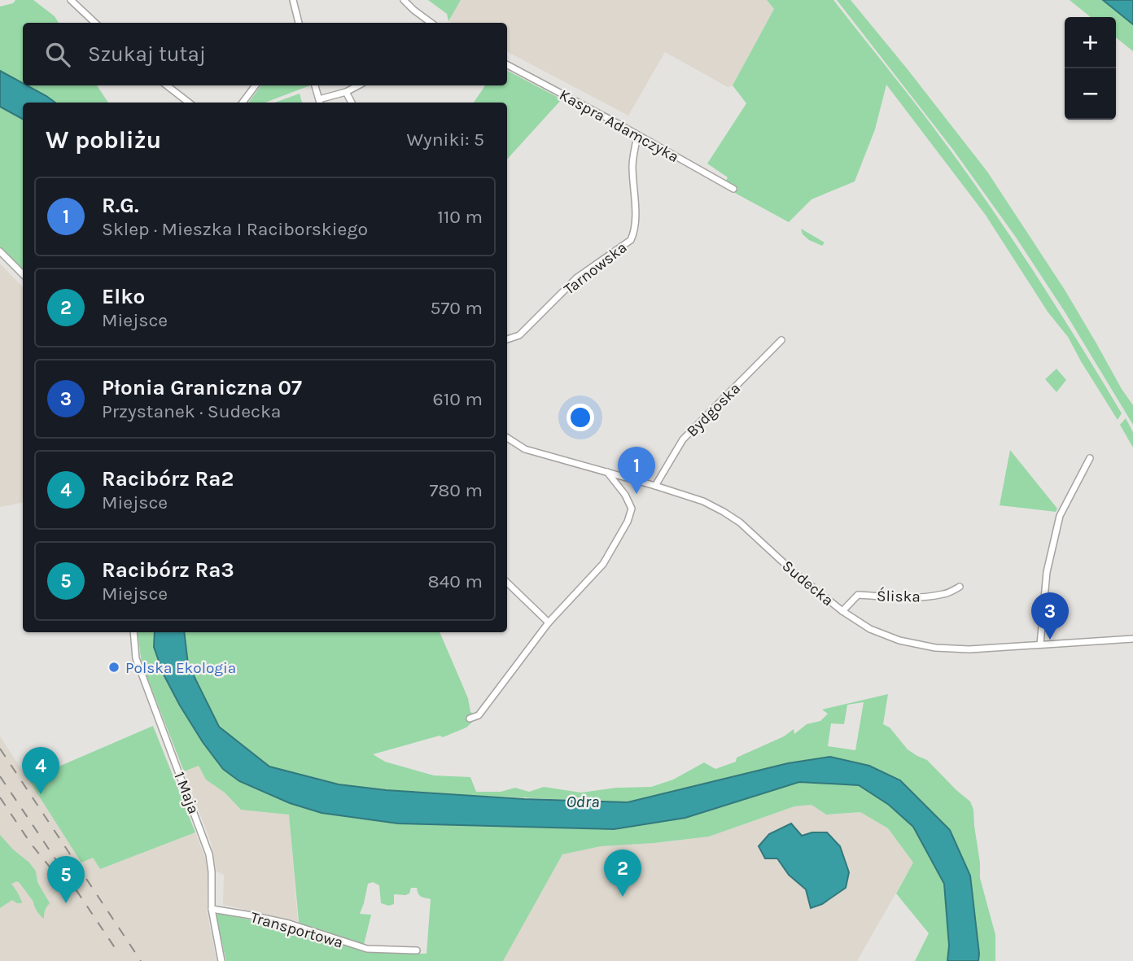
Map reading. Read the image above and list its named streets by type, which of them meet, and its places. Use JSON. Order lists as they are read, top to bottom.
{
  "streets": {
    "street": [
      "Kaspra Adamczyka",
      "Tarnowska",
      "Bydgoska",
      "Sudecka",
      "Śliska",
      "1 Maja",
      "Transportowa"
    ]
  },
  "crossings": [
    ["Kaspra Adamczyka", "Tarnowska"],
    ["Bydgoska", "Sudecka"],
    ["Sudecka", "Śliska"],
    ["1 Maja", "Transportowa"]
  ],
  "water": ["Odra"],
  "places": ["Polska Ekologia"],
  "page": {
    "map_buttons": ["+", "−"],
    "search": "Szukaj tutaj",
    "heading": ["W pobliżu", "Wyniki: 5"],
    "list": [
      {
        "mark": "1",
        "name": "R.G.",
        "note": "Sklep · Mieszka I Raciborskiego",
        "value": "110 m"
      },
      {
        "mark": "2",
        "name": "Elko",
        "note": "Miejsce",
        "value": "570 m"
      },
      {
        "mark": "3",
        "name": "Płonia Graniczna 07",
        "note": "Przystanek · Sudecka",
        "value": "610 m"
      },
      {
        "mark": "4",
        "name": "Racibórz Ra2",
        "note": "Miejsce",
        "value": "780 m"
      },
      {
        "mark": "5",
        "name": "Racibórz Ra3",
        "note": "Miejsce",
        "value": "840 m"
      }
    ],
    "pins": [
      "1",
      "3",
      "4",
      "2",
      "5"
    ]
  }
}
